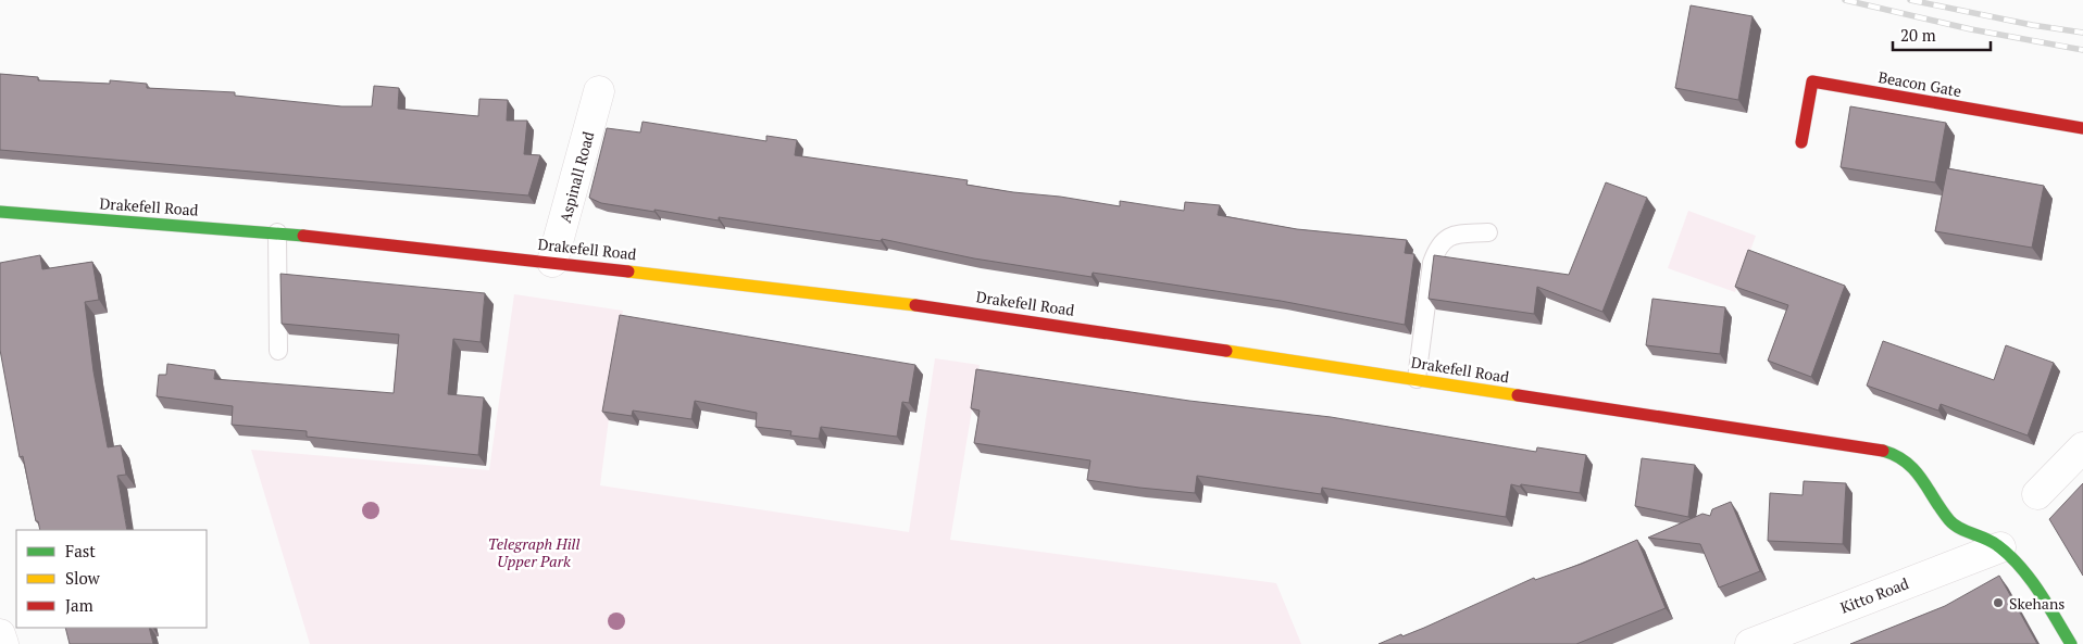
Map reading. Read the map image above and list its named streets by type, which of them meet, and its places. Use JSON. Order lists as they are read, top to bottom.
{
  "streets": {
    "main road": ["Beacon Gate", "Drakefell Road"],
    "street": ["Aspinall Road", "Kitto Road"]
  },
  "crossings": [
    ["Aspinall Road", "Drakefell Road"],
    ["Drakefell Road", "Kitto Road"]
  ],
  "parks": ["Telegraph Hill Upper Park"],
  "places": ["Skehans"],
  "legend": ["Fast", "Slow", "Jam"],
  "scale_bar": "20 m"
}
